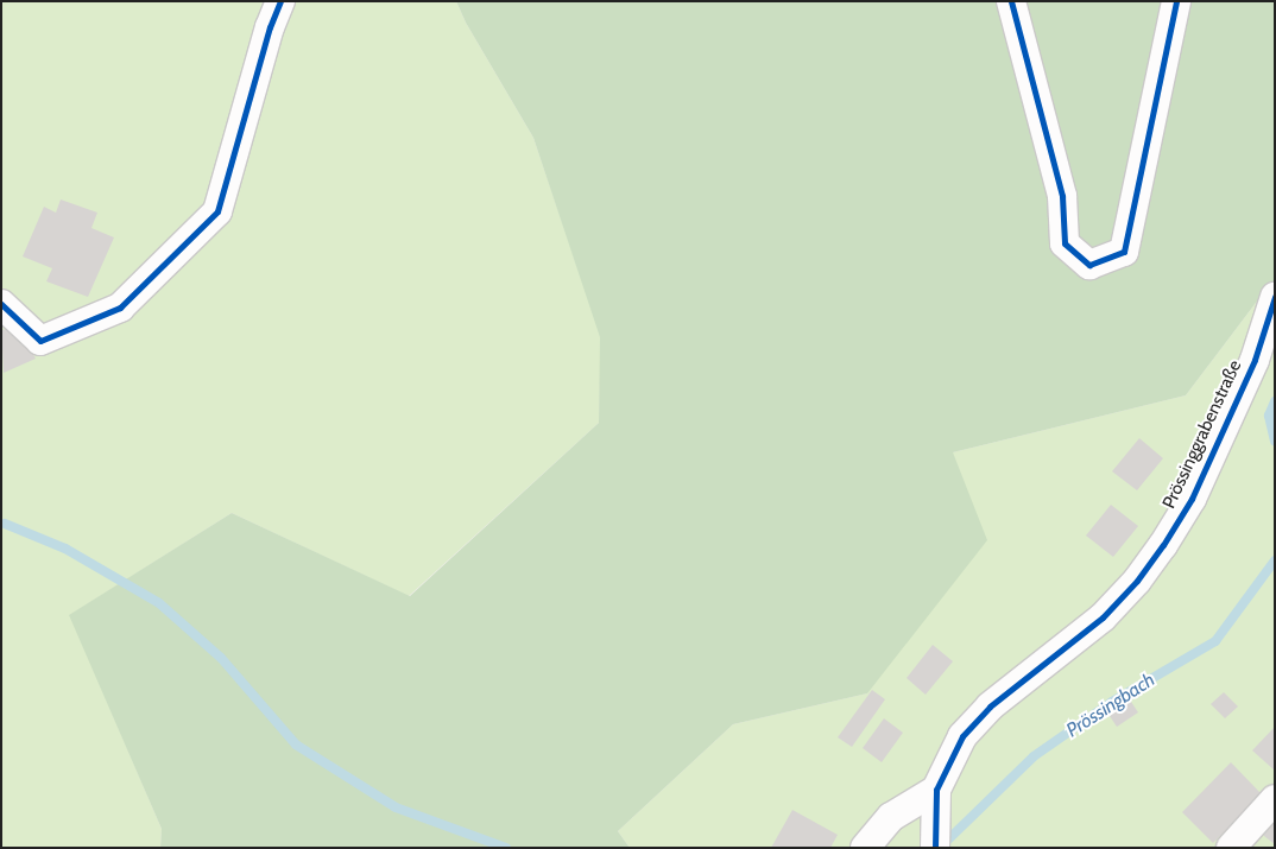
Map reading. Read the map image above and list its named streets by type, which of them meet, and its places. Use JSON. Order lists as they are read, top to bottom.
{
  "streets": {
    "street": ["Prössinggrabenstraße"]
  },
  "water": ["Prössingbach"]
}
